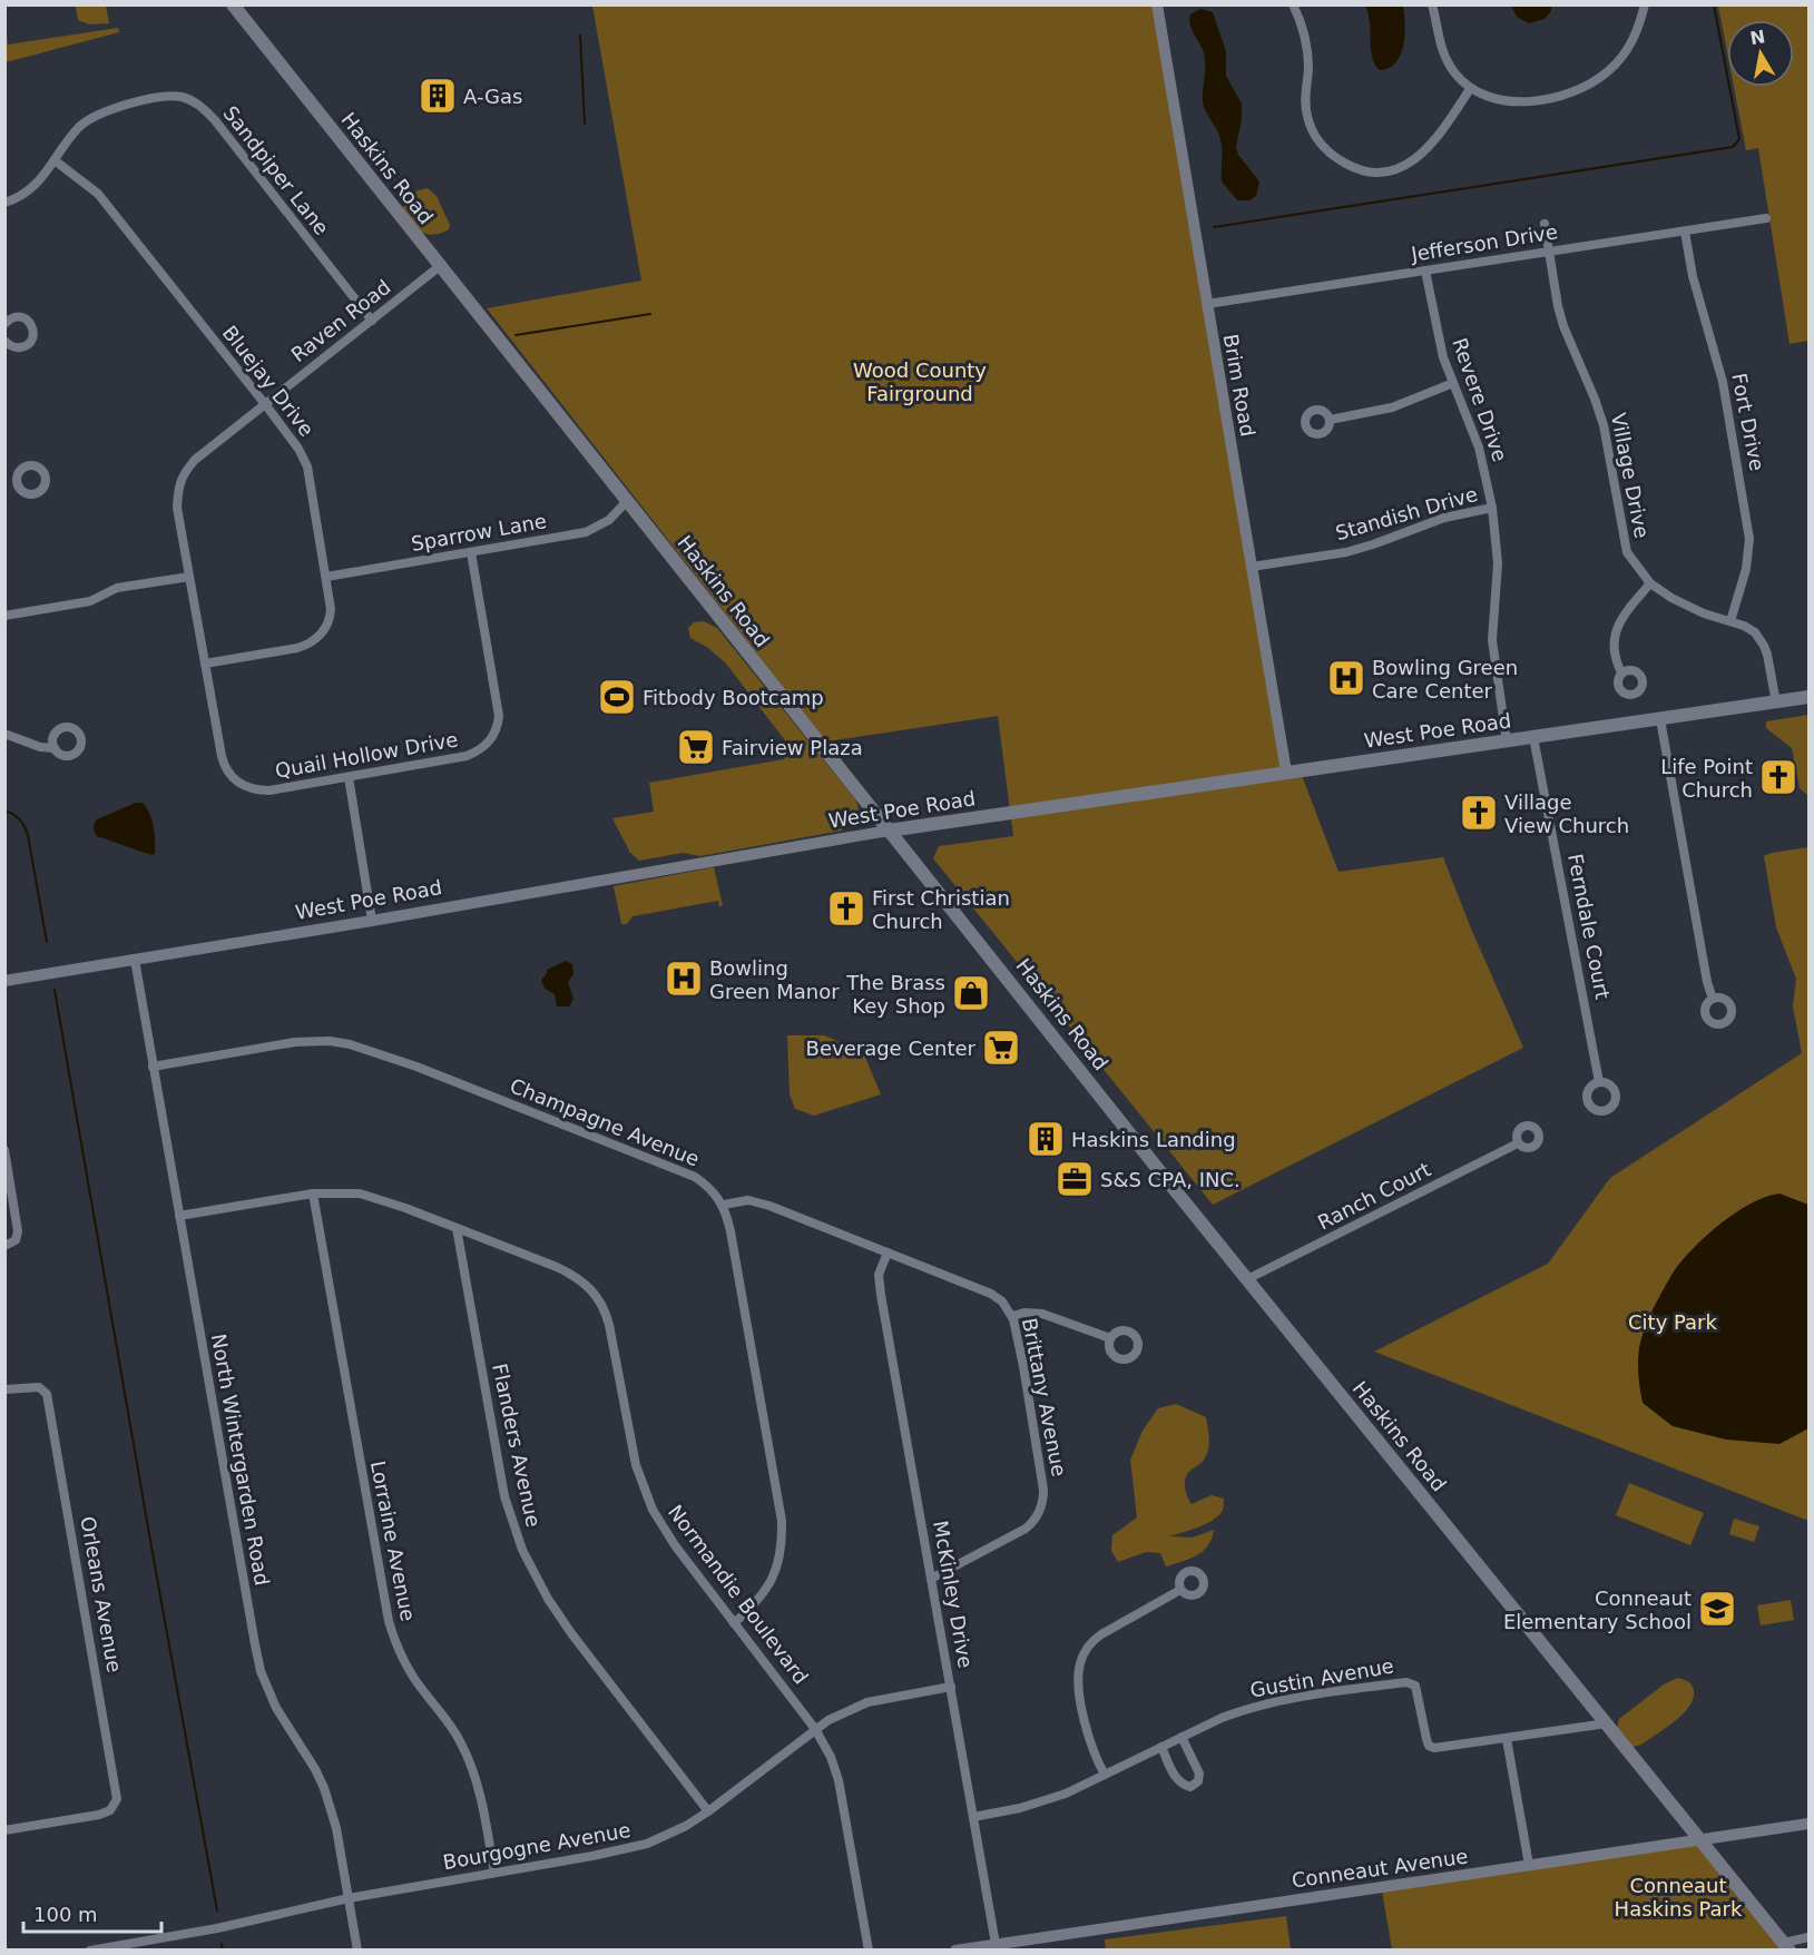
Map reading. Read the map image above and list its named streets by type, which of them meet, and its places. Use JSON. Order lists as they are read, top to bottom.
{
  "streets": {
    "main road": ["Haskins Road", "West Poe Road"],
    "street": [
      "Sandpiper Lane",
      "Jefferson Drive",
      "Raven Road",
      "Bluejay Drive",
      "Brim Road",
      "Revere Drive",
      "Fort Drive",
      "Village Drive",
      "Standish Drive",
      "Sparrow Lane",
      "Quail Hollow Drive",
      "Ferndale Court",
      "Champagne Avenue",
      "Ranch Court",
      "Brittany Avenue",
      "Flanders Avenue",
      "North Wintergarden Road",
      "Lorraine Avenue",
      "Orleans Avenue",
      "Normandie Boulevard",
      "McKinley Drive",
      "Gustin Avenue",
      "Bourgogne Avenue",
      "Conneaut Avenue"
    ]
  },
  "crossings": [
    ["Haskins Road", "Raven Road"],
    ["Haskins Road", "Sparrow Lane"],
    ["Haskins Road", "West Poe Road"],
    ["Haskins Road", "Ranch Court"],
    ["Haskins Road", "Gustin Avenue"],
    ["Haskins Road", "Conneaut Avenue"],
    ["Sandpiper Lane", "Raven Road"],
    ["Sandpiper Lane", "Bluejay Drive"],
    ["Jefferson Drive", "Brim Road"],
    ["Jefferson Drive", "Revere Drive"],
    ["Jefferson Drive", "Fort Drive"],
    ["Jefferson Drive", "Village Drive"],
    ["Raven Road", "Bluejay Drive"],
    ["Raven Road", "Quail Hollow Drive"],
    ["Bluejay Drive", "Sparrow Lane"],
    ["Bluejay Drive", "Quail Hollow Drive"],
    ["Brim Road", "Standish Drive"],
    ["Brim Road", "West Poe Road"],
    ["Revere Drive", "Standish Drive"],
    ["Revere Drive", "West Poe Road"],
    ["Fort Drive", "Village Drive"],
    ["Village Drive", "West Poe Road"],
    ["Sparrow Lane", "Quail Hollow Drive"],
    ["West Poe Road", "Ferndale Court"],
    ["West Poe Road", "North Wintergarden Road"],
    ["Champagne Avenue", "Brittany Avenue"],
    ["Champagne Avenue", "North Wintergarden Road"],
    ["Brittany Avenue", "McKinley Drive"],
    ["Flanders Avenue", "Normandie Boulevard"],
    ["Flanders Avenue", "Bourgogne Avenue"],
    ["North Wintergarden Road", "Normandie Boulevard"],
    ["North Wintergarden Road", "Bourgogne Avenue"],
    ["Lorraine Avenue", "Normandie Boulevard"],
    ["Lorraine Avenue", "Bourgogne Avenue"],
    ["Normandie Boulevard", "Bourgogne Avenue"],
    ["McKinley Drive", "Gustin Avenue"],
    ["McKinley Drive", "Bourgogne Avenue"],
    ["McKinley Drive", "Conneaut Avenue"]
  ],
  "parks": ["Wood County Fairground", "City Park", "Conneaut Haskins Park"],
  "places": {
    "building": ["A-Gas", "Haskins Landing"],
    "hospital": ["Bowling Green Care Center", "Bowling Green Manor"],
    "sports": ["Fitbody Bootcamp"],
    "supermarket": ["Fairview Plaza", "Beverage Center"],
    "church": ["Life Point Church", "Village View Church", "First Christian Church"],
    "shop": ["The Brass Key Shop"],
    "office": ["S&S CPA, INC."],
    "school or university": ["Conneaut Elementary School"]
  },
  "scale_bar": "100 m",
  "north": "top"
}
